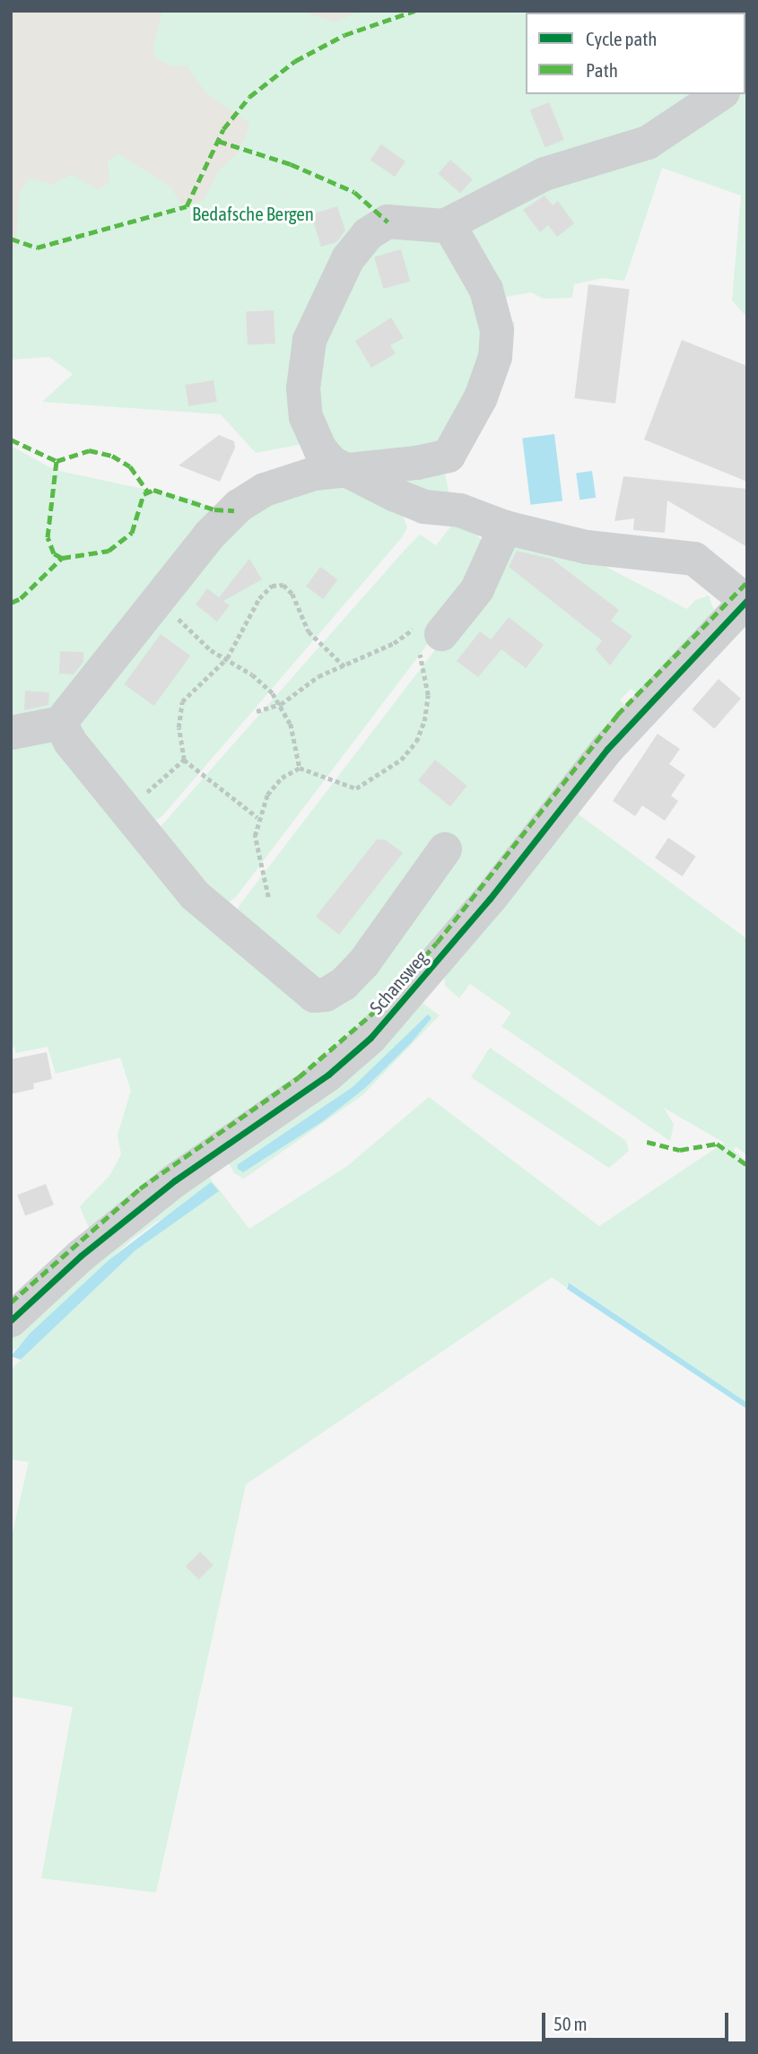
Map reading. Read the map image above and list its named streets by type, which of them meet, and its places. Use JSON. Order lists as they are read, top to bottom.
{
  "streets": {
    "street": ["Schansweg"]
  },
  "parks": ["Bedafsche Bergen"],
  "legend": ["Cycle path", "Path"],
  "scale_bar": "50 m"
}
